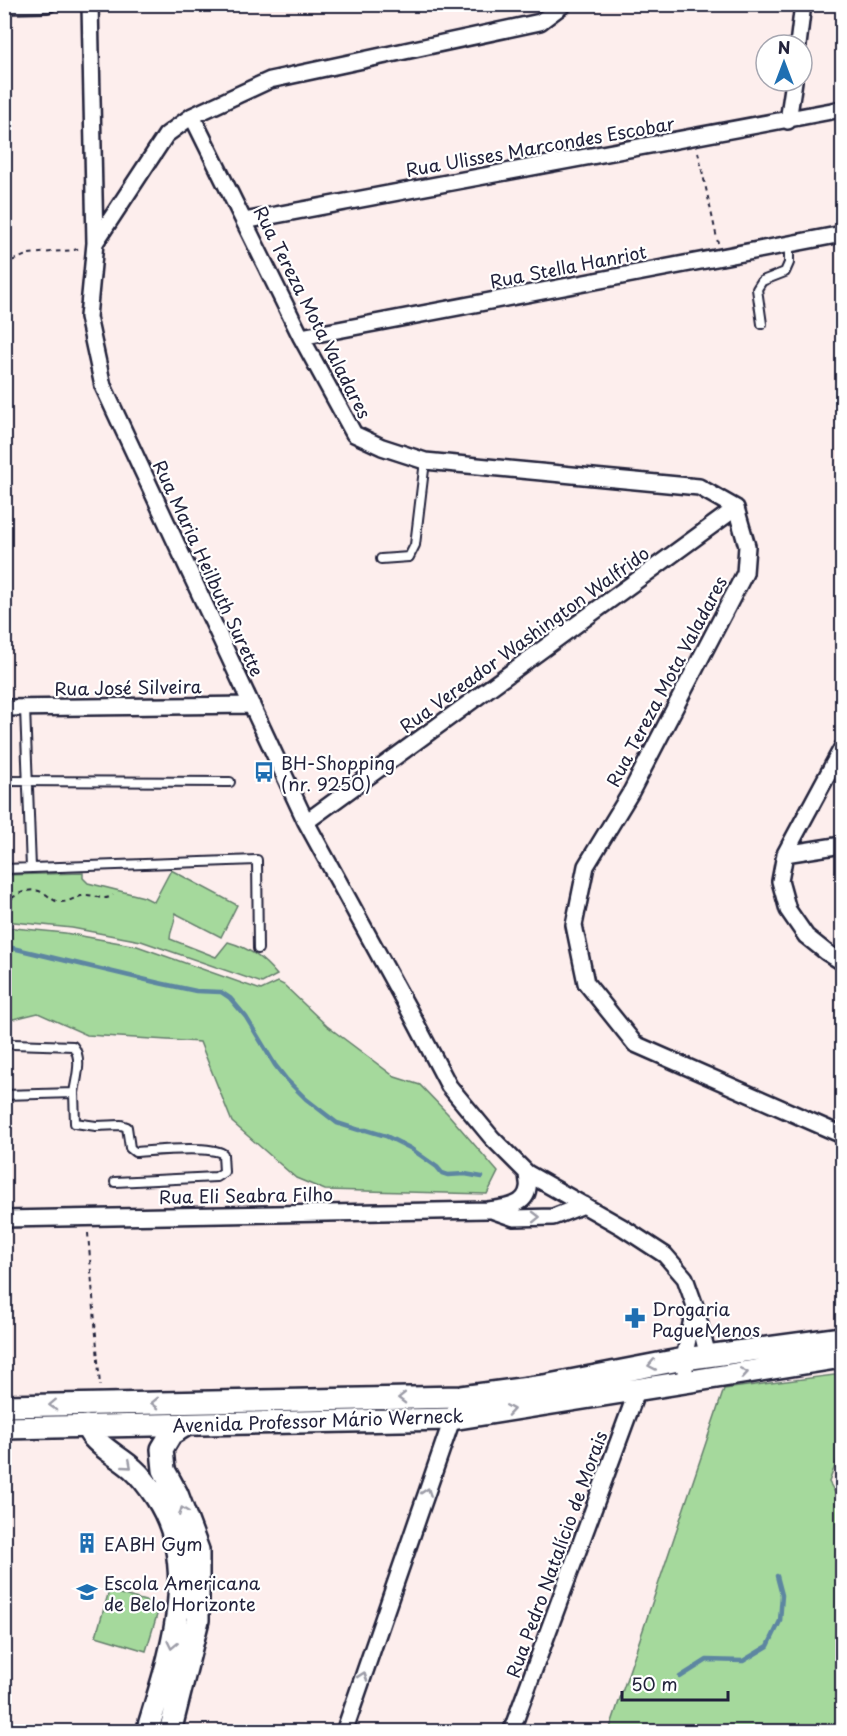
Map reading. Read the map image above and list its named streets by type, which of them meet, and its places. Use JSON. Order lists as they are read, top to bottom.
{
  "streets": {
    "main road": ["Avenida Professor Mário Werneck"],
    "street": [
      "Rua Ulisses Marcondes Escobar",
      "Rua Stella Hanriot",
      "Rua Tereza Mota Valadares",
      "Rua Maria Heilbuth Surette",
      "Rua Vereador Washington Walfrido",
      "Rua José Silveira",
      "Rua Eli Seabra Filho",
      "Rua Pedro Natalício de Morais"
    ]
  },
  "crossings": [
    ["Rua Ulisses Marcondes Escobar", "Rua Tereza Mota Valadares"],
    ["Rua Stella Hanriot", "Rua Tereza Mota Valadares"],
    ["Rua Tereza Mota Valadares", "Rua Maria Heilbuth Surette"],
    ["Rua Tereza Mota Valadares", "Rua Vereador Washington Walfrido"],
    ["Rua Maria Heilbuth Surette", "Rua Vereador Washington Walfrido"],
    ["Rua Maria Heilbuth Surette", "Rua José Silveira"],
    ["Rua Maria Heilbuth Surette", "Rua Eli Seabra Filho"],
    ["Rua Maria Heilbuth Surette", "Avenida Professor Mário Werneck"],
    ["Avenida Professor Mário Werneck", "Rua Pedro Natalício de Morais"]
  ],
  "places": {
    "bus stop": ["BH-Shopping (nr. 9250)"],
    "pharmacy": ["Drogaria PagueMenos"],
    "building": ["EABH Gym"],
    "school or university": ["Escola Americana de Belo Horizonte"]
  },
  "scale_bar": "50 m",
  "north": "top"
}
